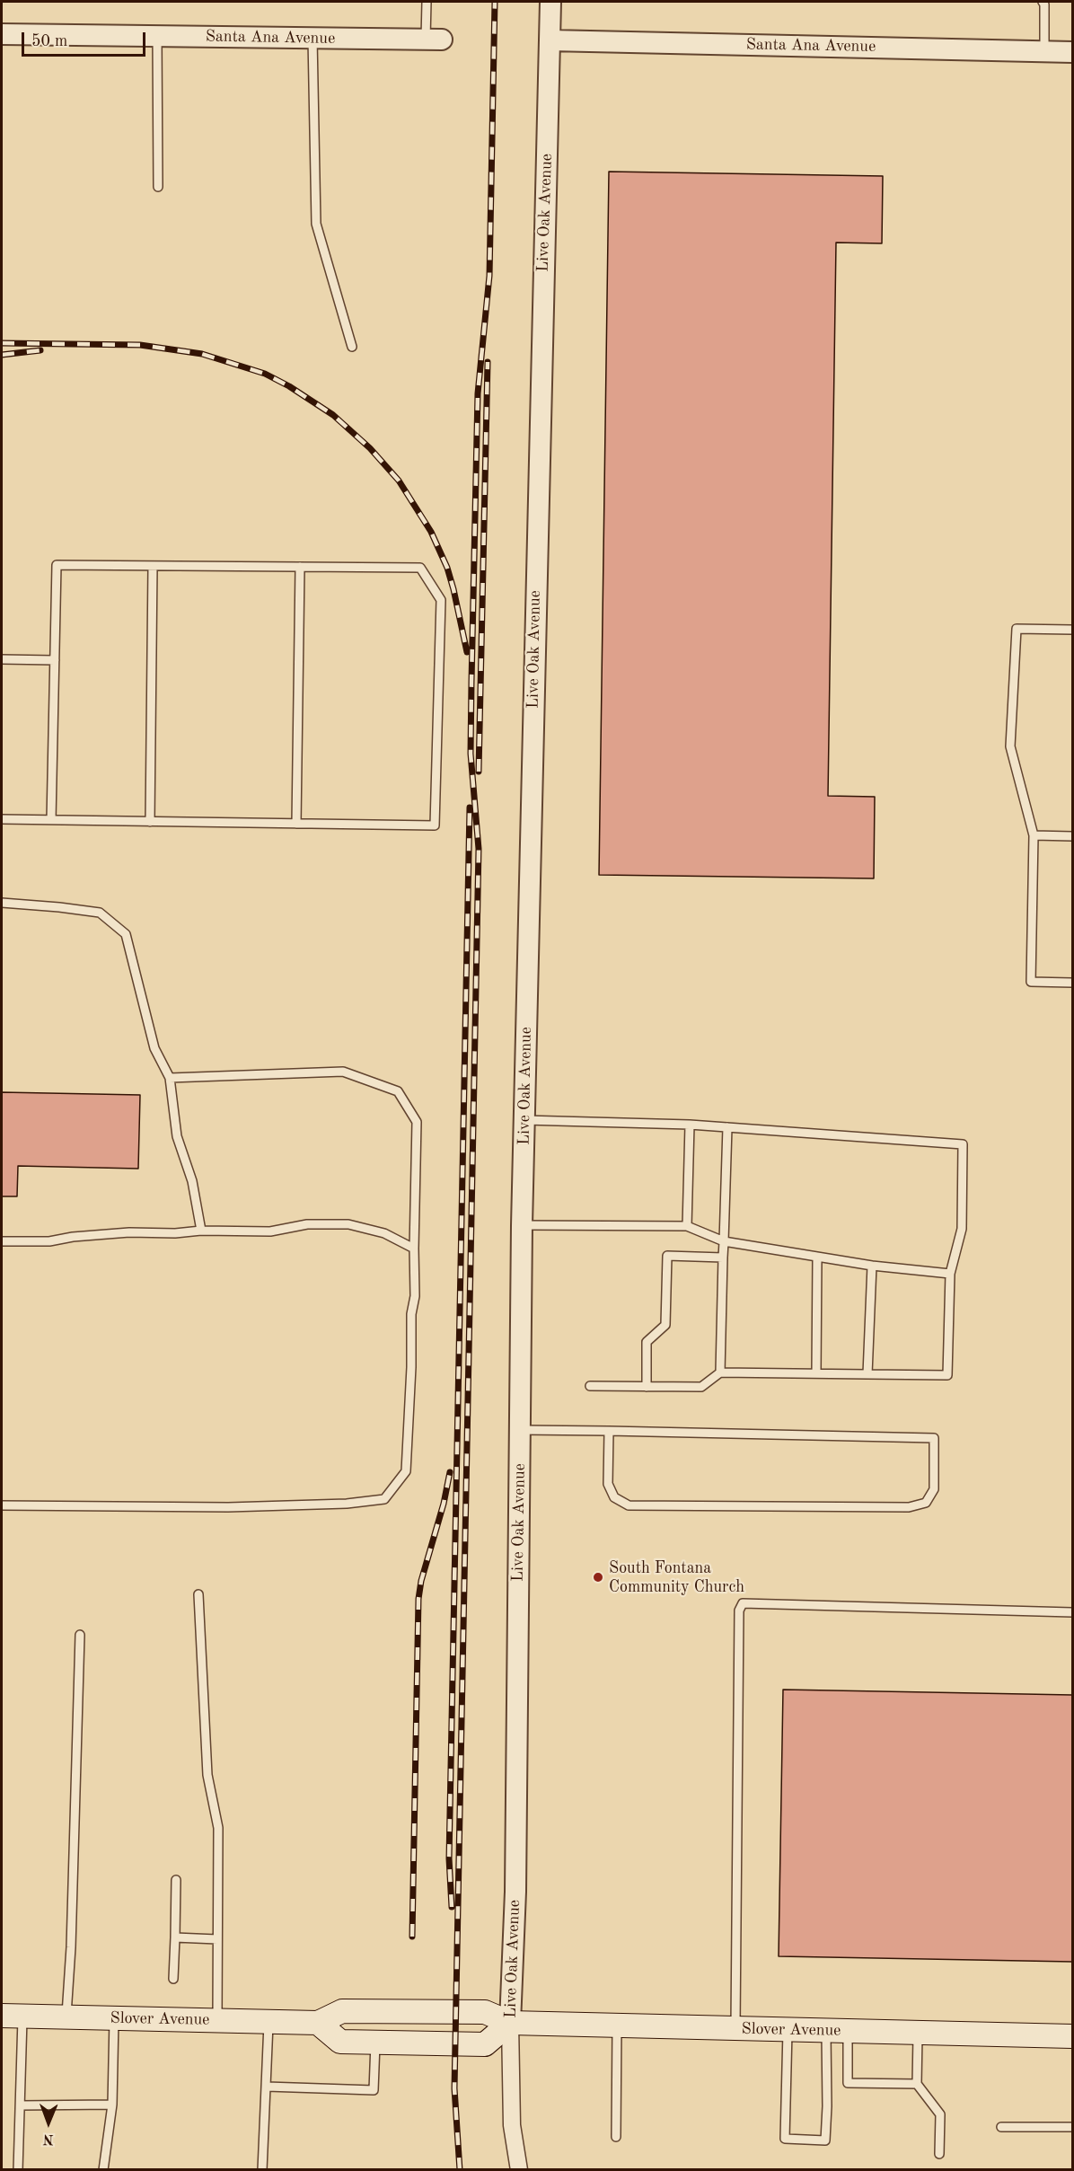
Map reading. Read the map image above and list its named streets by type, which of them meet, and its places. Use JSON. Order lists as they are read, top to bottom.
{
  "streets": {
    "main road": ["Slover Avenue"],
    "street": ["Santa Ana Avenue", "Live Oak Avenue"]
  },
  "crossings": [
    ["Santa Ana Avenue", "Live Oak Avenue"],
    ["Live Oak Avenue", "Slover Avenue"]
  ],
  "places": ["South Fontana Community Church"],
  "scale_bar": "50 m",
  "north": "bottom"
}
